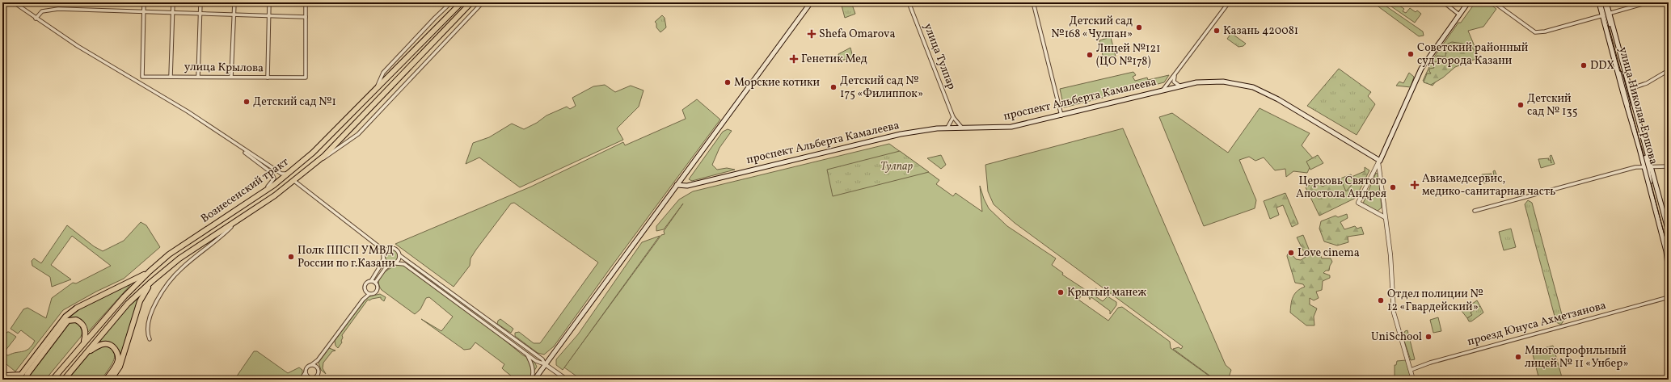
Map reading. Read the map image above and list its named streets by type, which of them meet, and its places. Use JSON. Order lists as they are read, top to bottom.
{
  "streets": {
    "main road": ["проспект Альберта Камалеева", "улица Николая Ершова", "Вознесенский тракт"],
    "street": ["улица Тулпар", "улица Крылова", "проезд Юнуса Ахметзянова"]
  },
  "crossings": [
    ["улица Тулпар", "проспект Альберта Камалеева"]
  ],
  "parks": ["Тулпар"],
  "places": {
    "other": [
      "Детский сад №168 «Чулпан»",
      "Казань 420081",
      "Советский районный суд города Казани",
      "Лицей №121 (ЦО №178)",
      "DDX",
      "Морские котики",
      "Детский сад № 175 «Филиппок»",
      "Детский сад №1",
      "Детский сад № 135",
      "Церковь Святого Апостола Андрея",
      "Love cinema",
      "Полк ППСП УМВД России по г.Казани",
      "Крытый манеж",
      "Отдел полиции № 12 «Гвардейский»",
      "UniSchool",
      "Многопрофильный лицей № 11 «Унбер»"
    ],
    "health": ["Shefa Omarova", "Генетик Мед", "Авиамедсервис, медико-санитарная часть"]
  }
}
